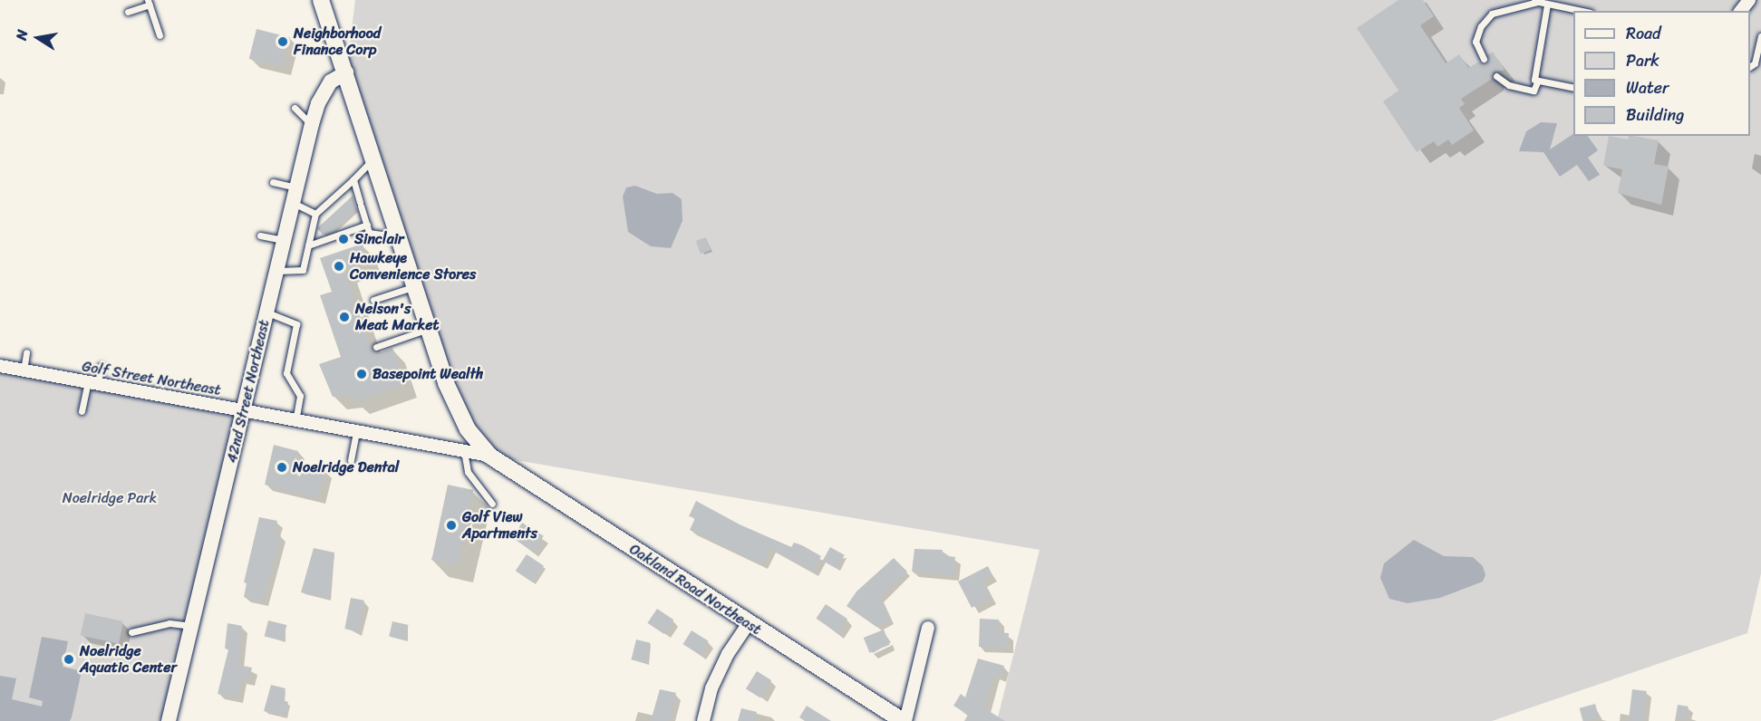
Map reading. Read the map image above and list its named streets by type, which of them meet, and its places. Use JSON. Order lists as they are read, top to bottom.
{
  "streets": {
    "main road": ["Oakland Road Northeast"],
    "street": ["Golf Street Northeast", "42nd Street Northeast"]
  },
  "crossings": [
    ["Golf Street Northeast", "42nd Street Northeast"],
    ["Golf Street Northeast", "Oakland Road Northeast"],
    ["42nd Street Northeast", "Oakland Road Northeast"]
  ],
  "parks": ["Noelridge Park"],
  "places": [
    "Neighborhood Finance Corp",
    "Sinclair",
    "Hawkeye Convenience Stores",
    "Nelson's Meat Market",
    "Basepoint Wealth",
    "Noelridge Dental",
    "Golf View Apartments",
    "Noelridge Aquatic Center"
  ],
  "legend": [
    "Road",
    "Park",
    "Water",
    "Building"
  ],
  "north": "left"
}
